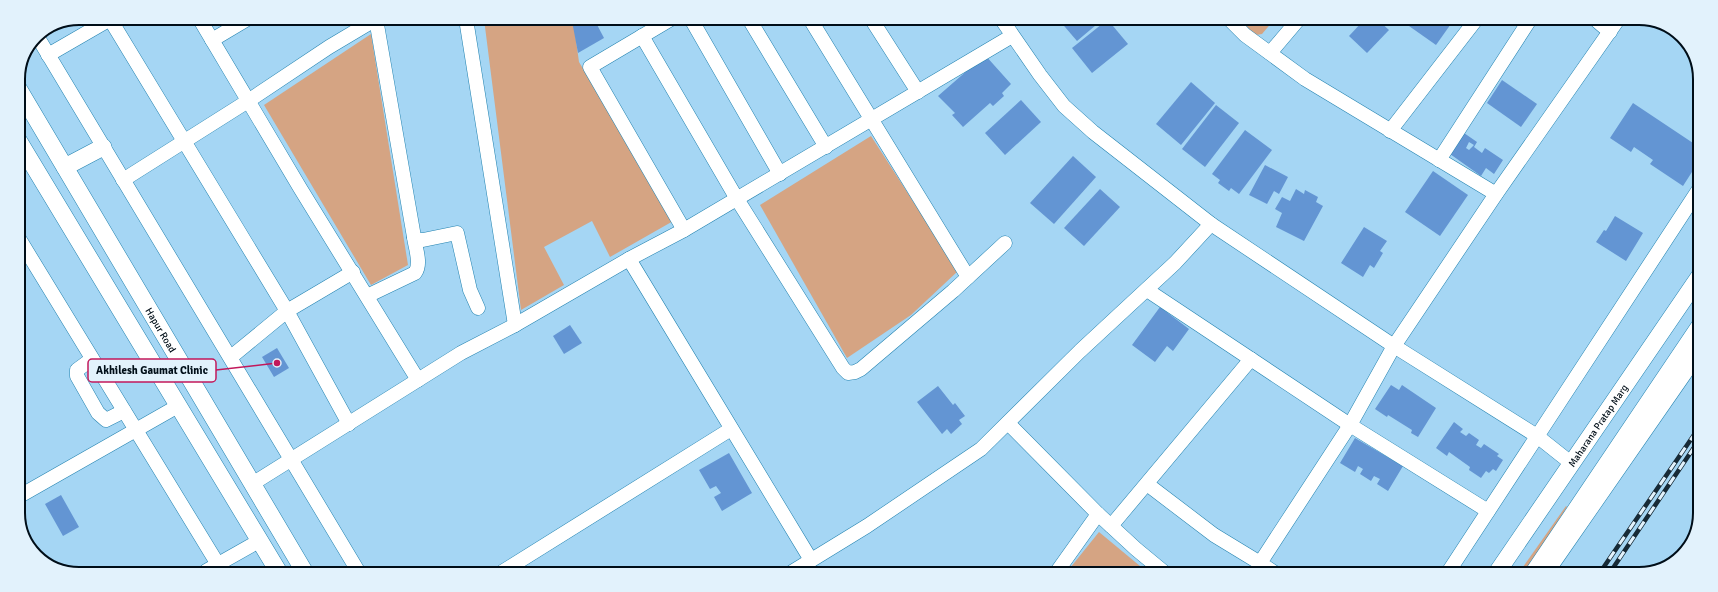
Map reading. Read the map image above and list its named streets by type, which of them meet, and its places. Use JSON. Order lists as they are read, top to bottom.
{
  "streets": {
    "main road": ["Hapur Road", "Maharana Pratap Marg"]
  },
  "places": ["Akhilesh Gaumat Clinic"]
}
